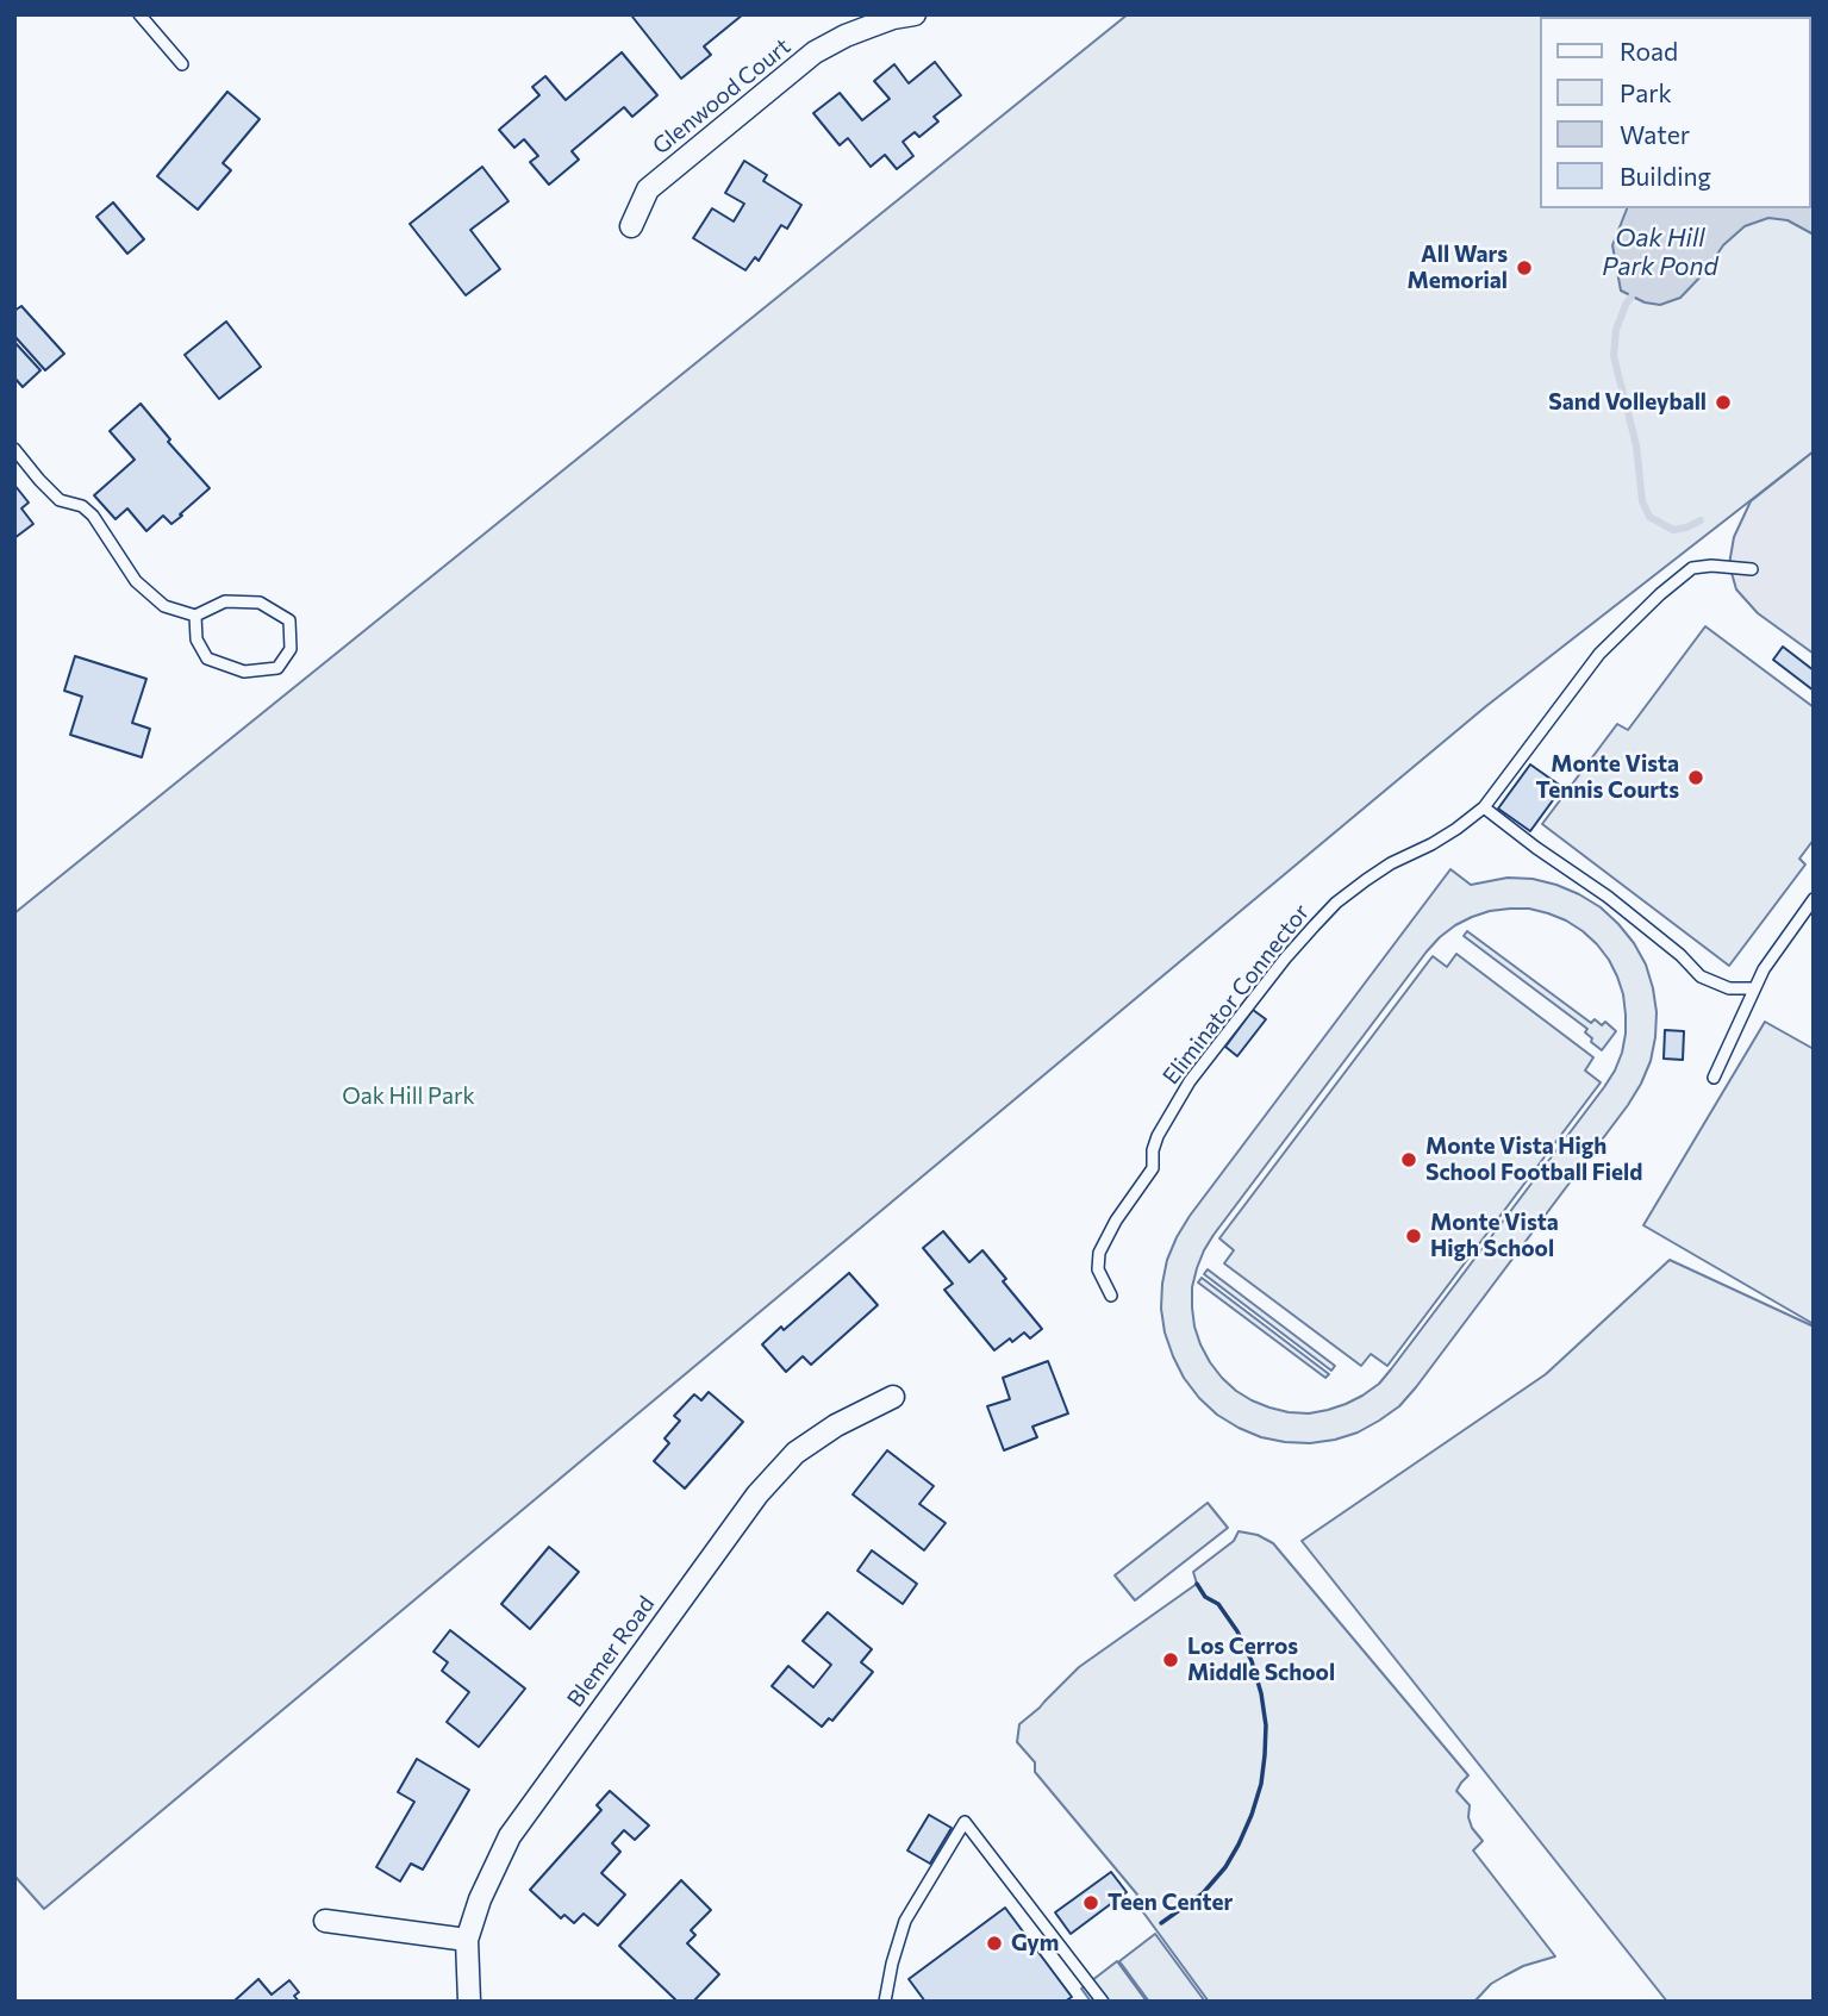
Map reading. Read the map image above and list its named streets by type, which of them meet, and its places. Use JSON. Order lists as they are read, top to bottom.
{
  "streets": {
    "street": ["Glenwood Court", "Blemer Road"],
    "lane": ["Eliminator Connector"]
  },
  "water": ["Oak Hill Park Pond"],
  "parks": ["Oak Hill Park"],
  "places": [
    "All Wars Memorial",
    "Sand Volleyball",
    "Monte Vista Tennis Courts",
    "Monte Vista High School Football Field",
    "Monte Vista High School",
    "Los Cerros Middle School",
    "Teen Center",
    "Gym"
  ],
  "legend": [
    "Road",
    "Park",
    "Water",
    "Building"
  ]
}
